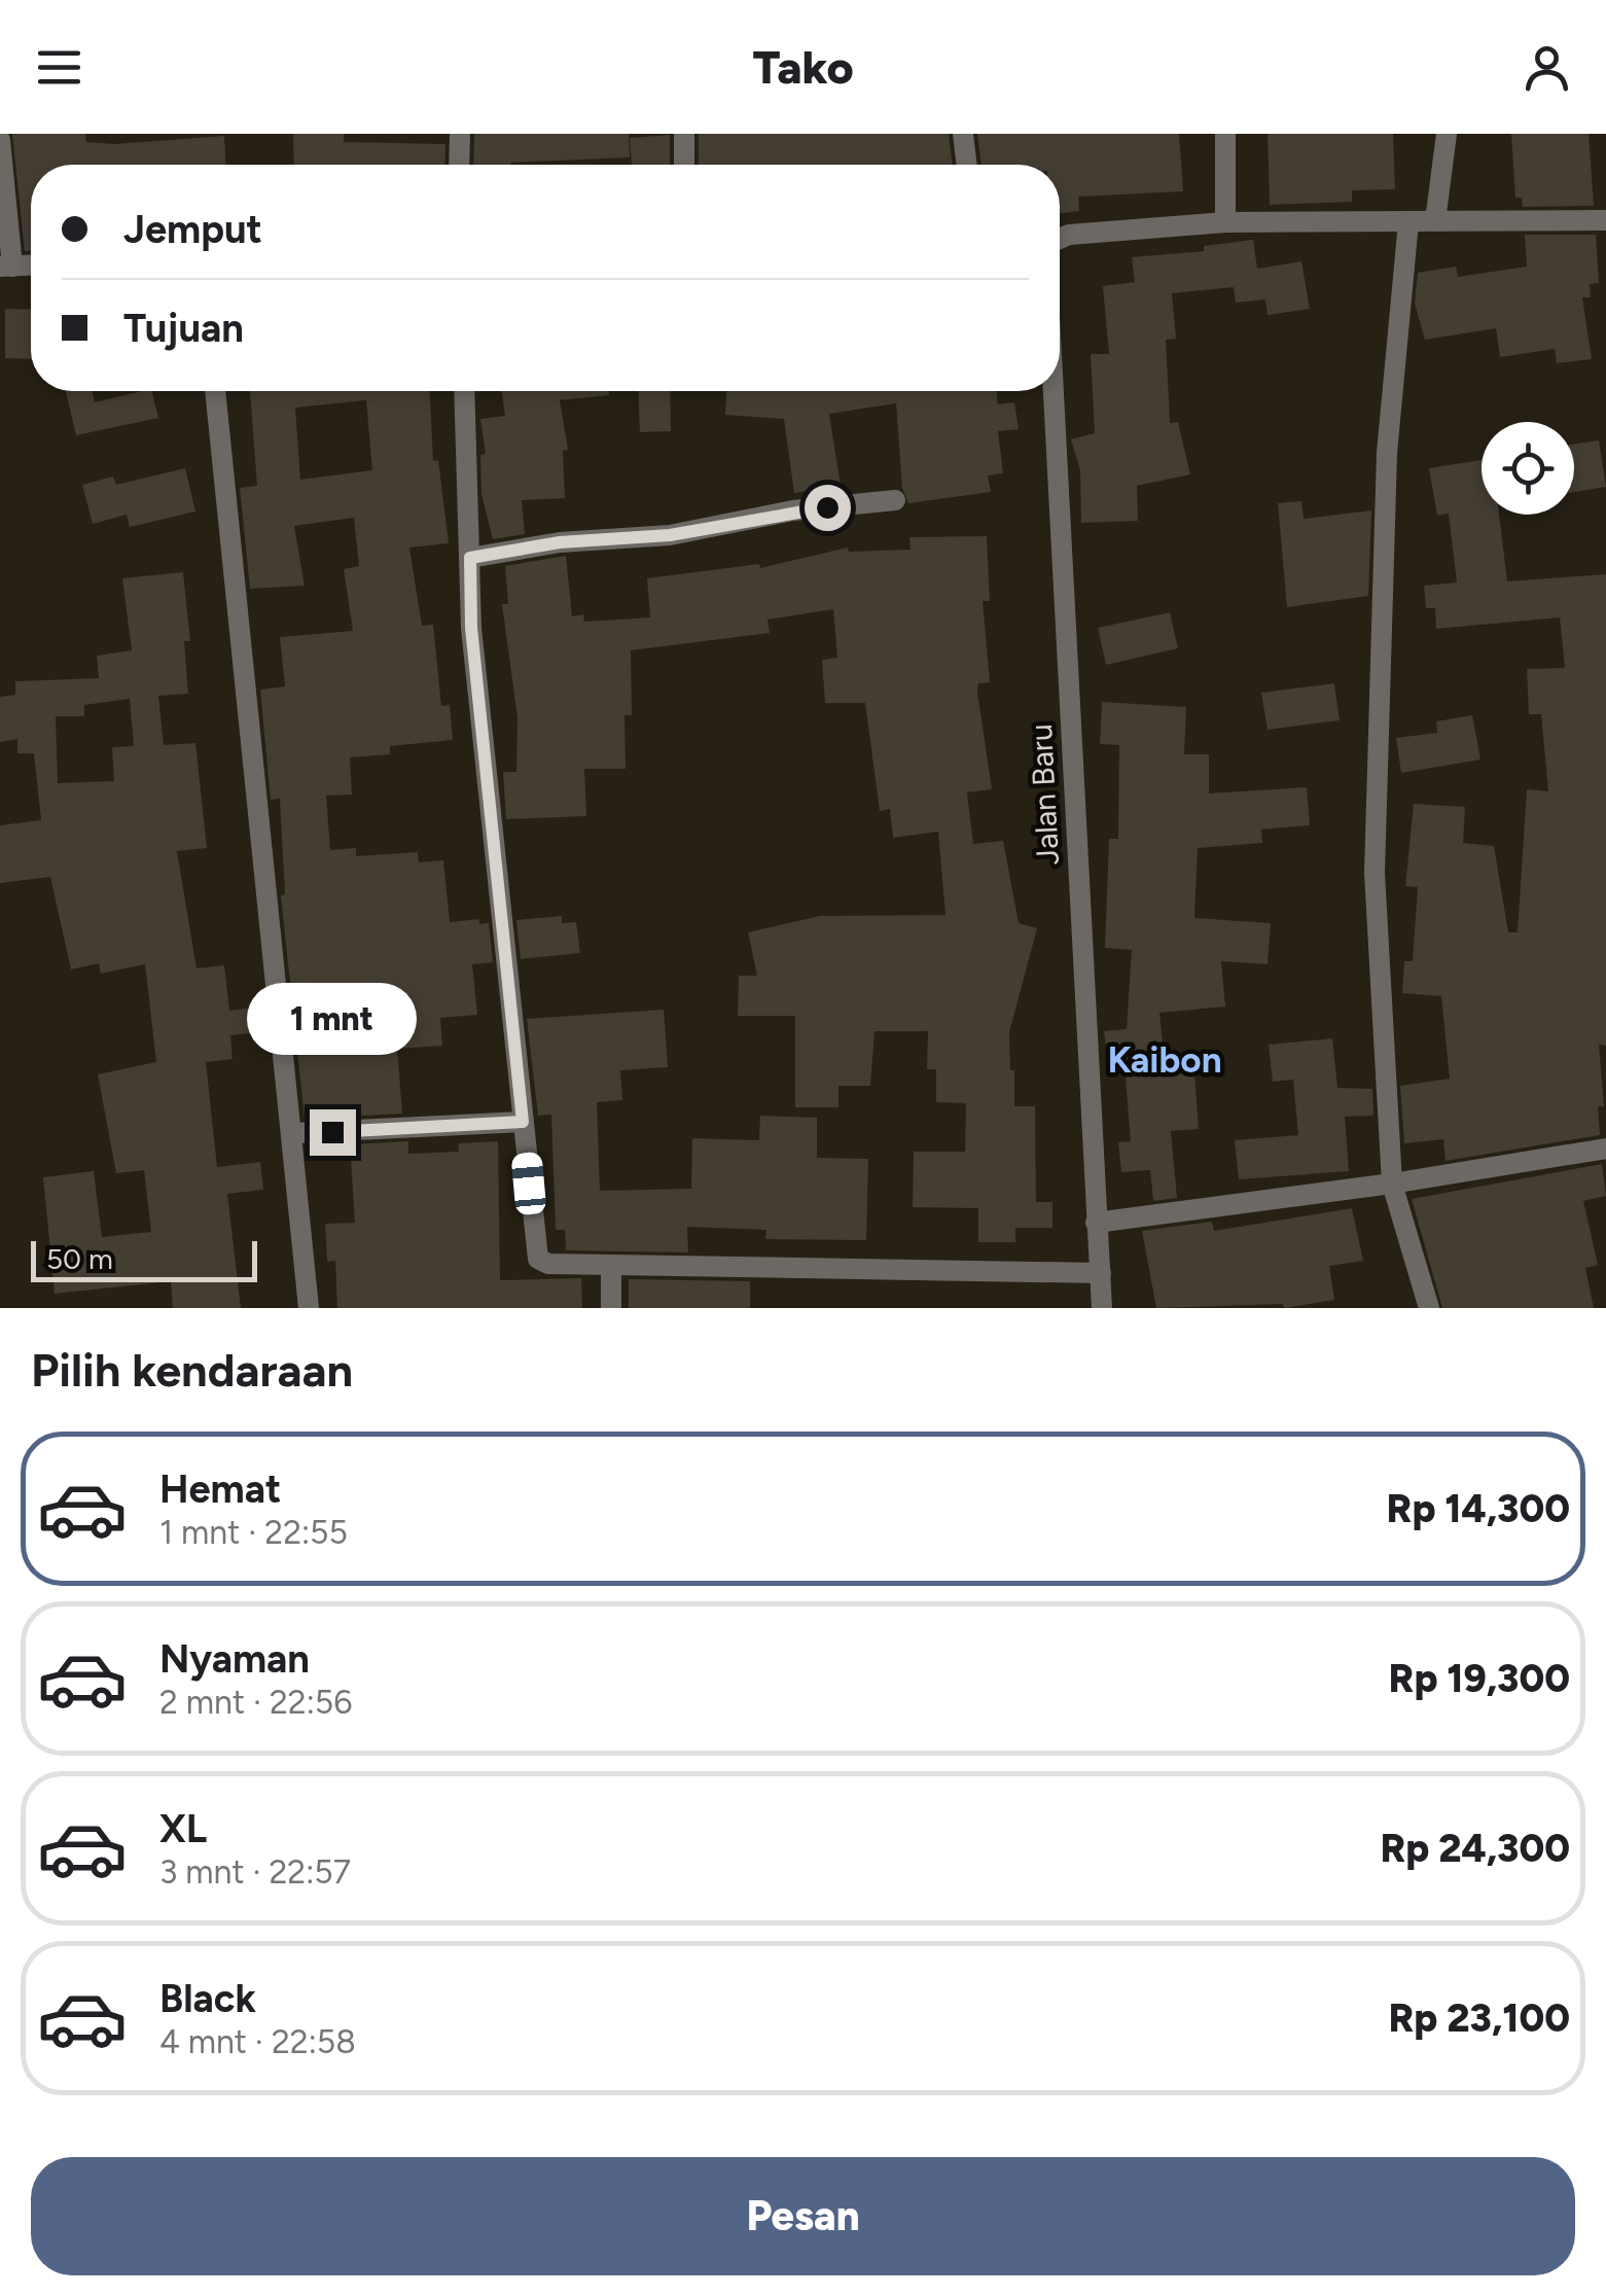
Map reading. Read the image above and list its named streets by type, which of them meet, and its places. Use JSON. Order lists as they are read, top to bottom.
{
  "streets": {
    "street": ["Jalan Baru"]
  },
  "districts": ["Kaibon"],
  "scale_bar": "50 m",
  "page": {
    "header": "Tako",
    "banner": ["Jemput", "Tujuan"],
    "bubble": "1 mnt",
    "scale": "50 m",
    "heading": "Pilih kendaraan",
    "list": [
      {
        "name": "Hemat",
        "note": "1 mnt · 22:55",
        "value": "Rp 14,300"
      },
      {
        "name": "Nyaman",
        "note": "2 mnt · 22:56",
        "value": "Rp 19,300"
      },
      {
        "name": "XL",
        "note": "3 mnt · 22:57",
        "value": "Rp 24,300"
      },
      {
        "name": "Black",
        "note": "4 mnt · 22:58",
        "value": "Rp 23,100"
      }
    ],
    "buttons": "Pesan"
  }
}
